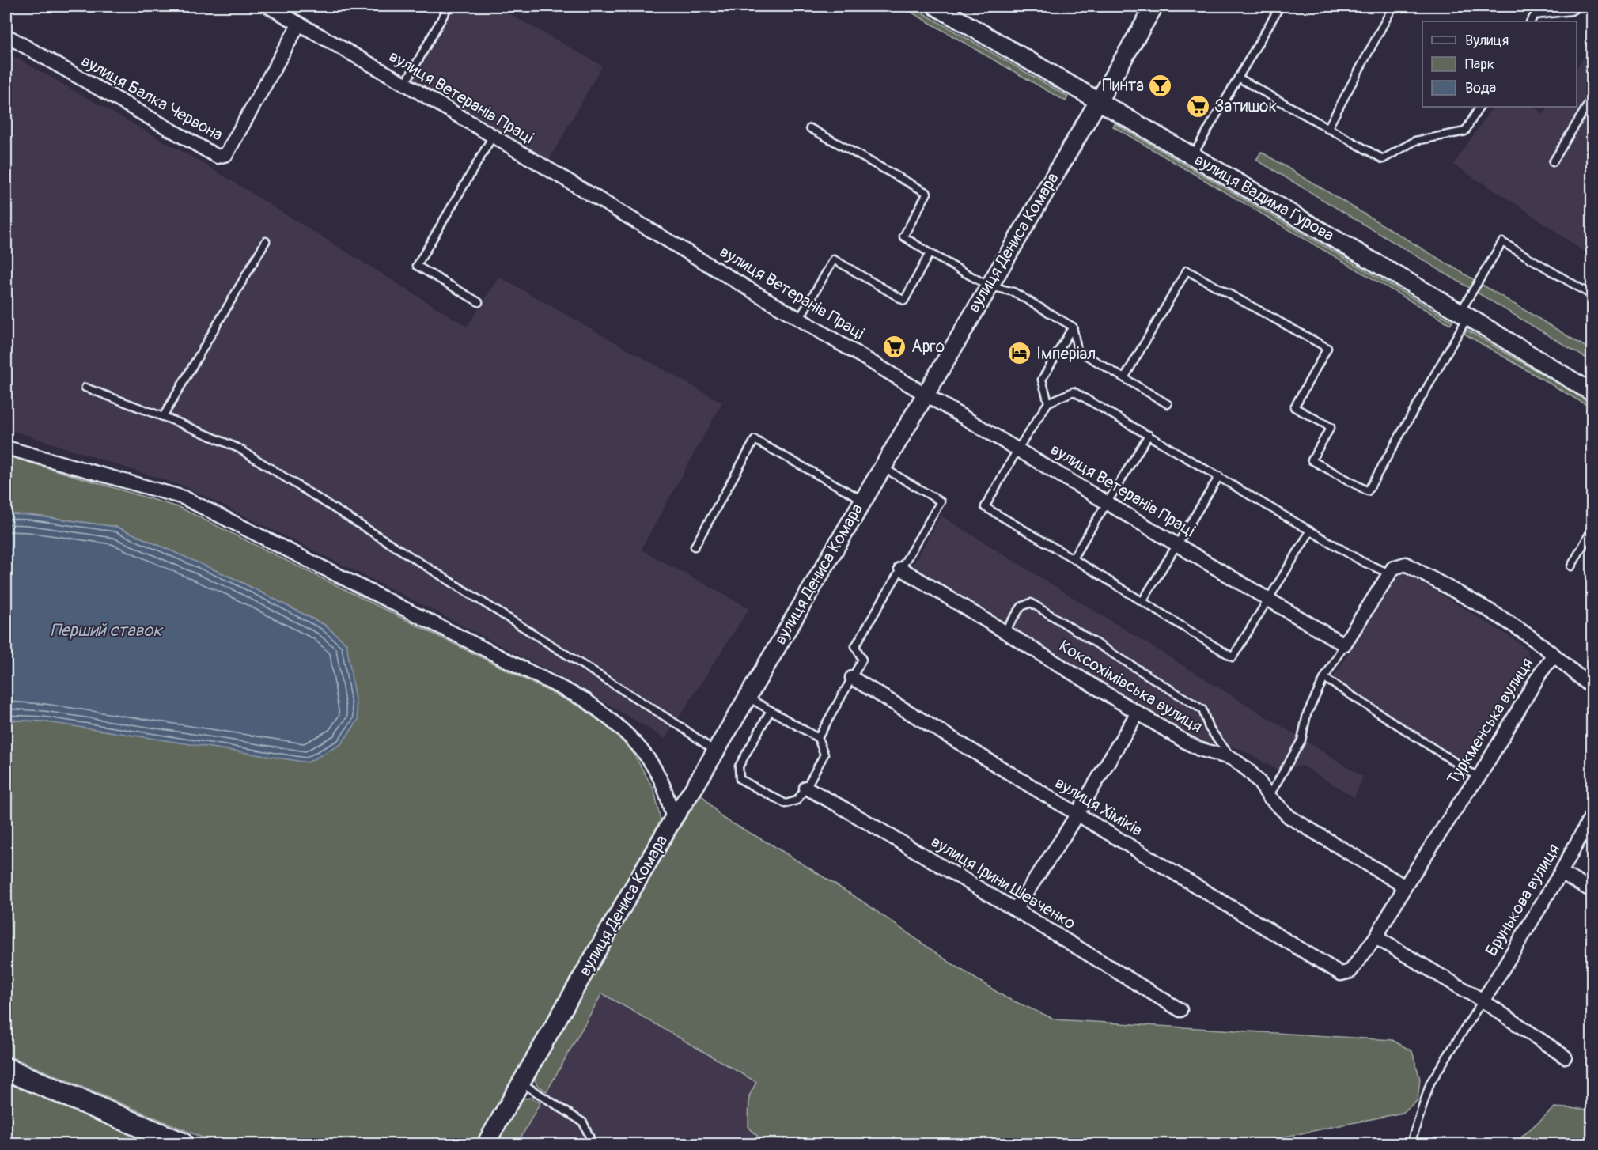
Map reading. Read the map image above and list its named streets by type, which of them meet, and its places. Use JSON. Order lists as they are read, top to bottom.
{
  "streets": {
    "street": [
      "вулиця Ветеранів Праці",
      "вулиця Балка Червона",
      "вулиця Вадима Гурова",
      "вулиця Дениса Комара",
      "Коксохімівська вулиця",
      "Туркменська вулиця",
      "вулиця Хіміків",
      "вулиця Ірини Шевченко",
      "Брунькова вулиця"
    ]
  },
  "crossings": [
    ["вулиця Ветеранів Праці", "вулиця Балка Червона"],
    ["вулиця Ветеранів Праці", "вулиця Дениса Комара"],
    ["вулиця Вадима Гурова", "вулиця Дениса Комара"],
    ["Коксохімівська вулиця", "Туркменська вулиця"],
    ["Туркменська вулиця", "вулиця Хіміків"]
  ],
  "water": ["Перший ставок"],
  "places": {
    "bar": ["Пинта"],
    "supermarket": ["Затишок", "Арго"],
    "hotel": ["Імперіал"]
  },
  "legend": ["Вулиця", "Парк", "Вода"]
}
